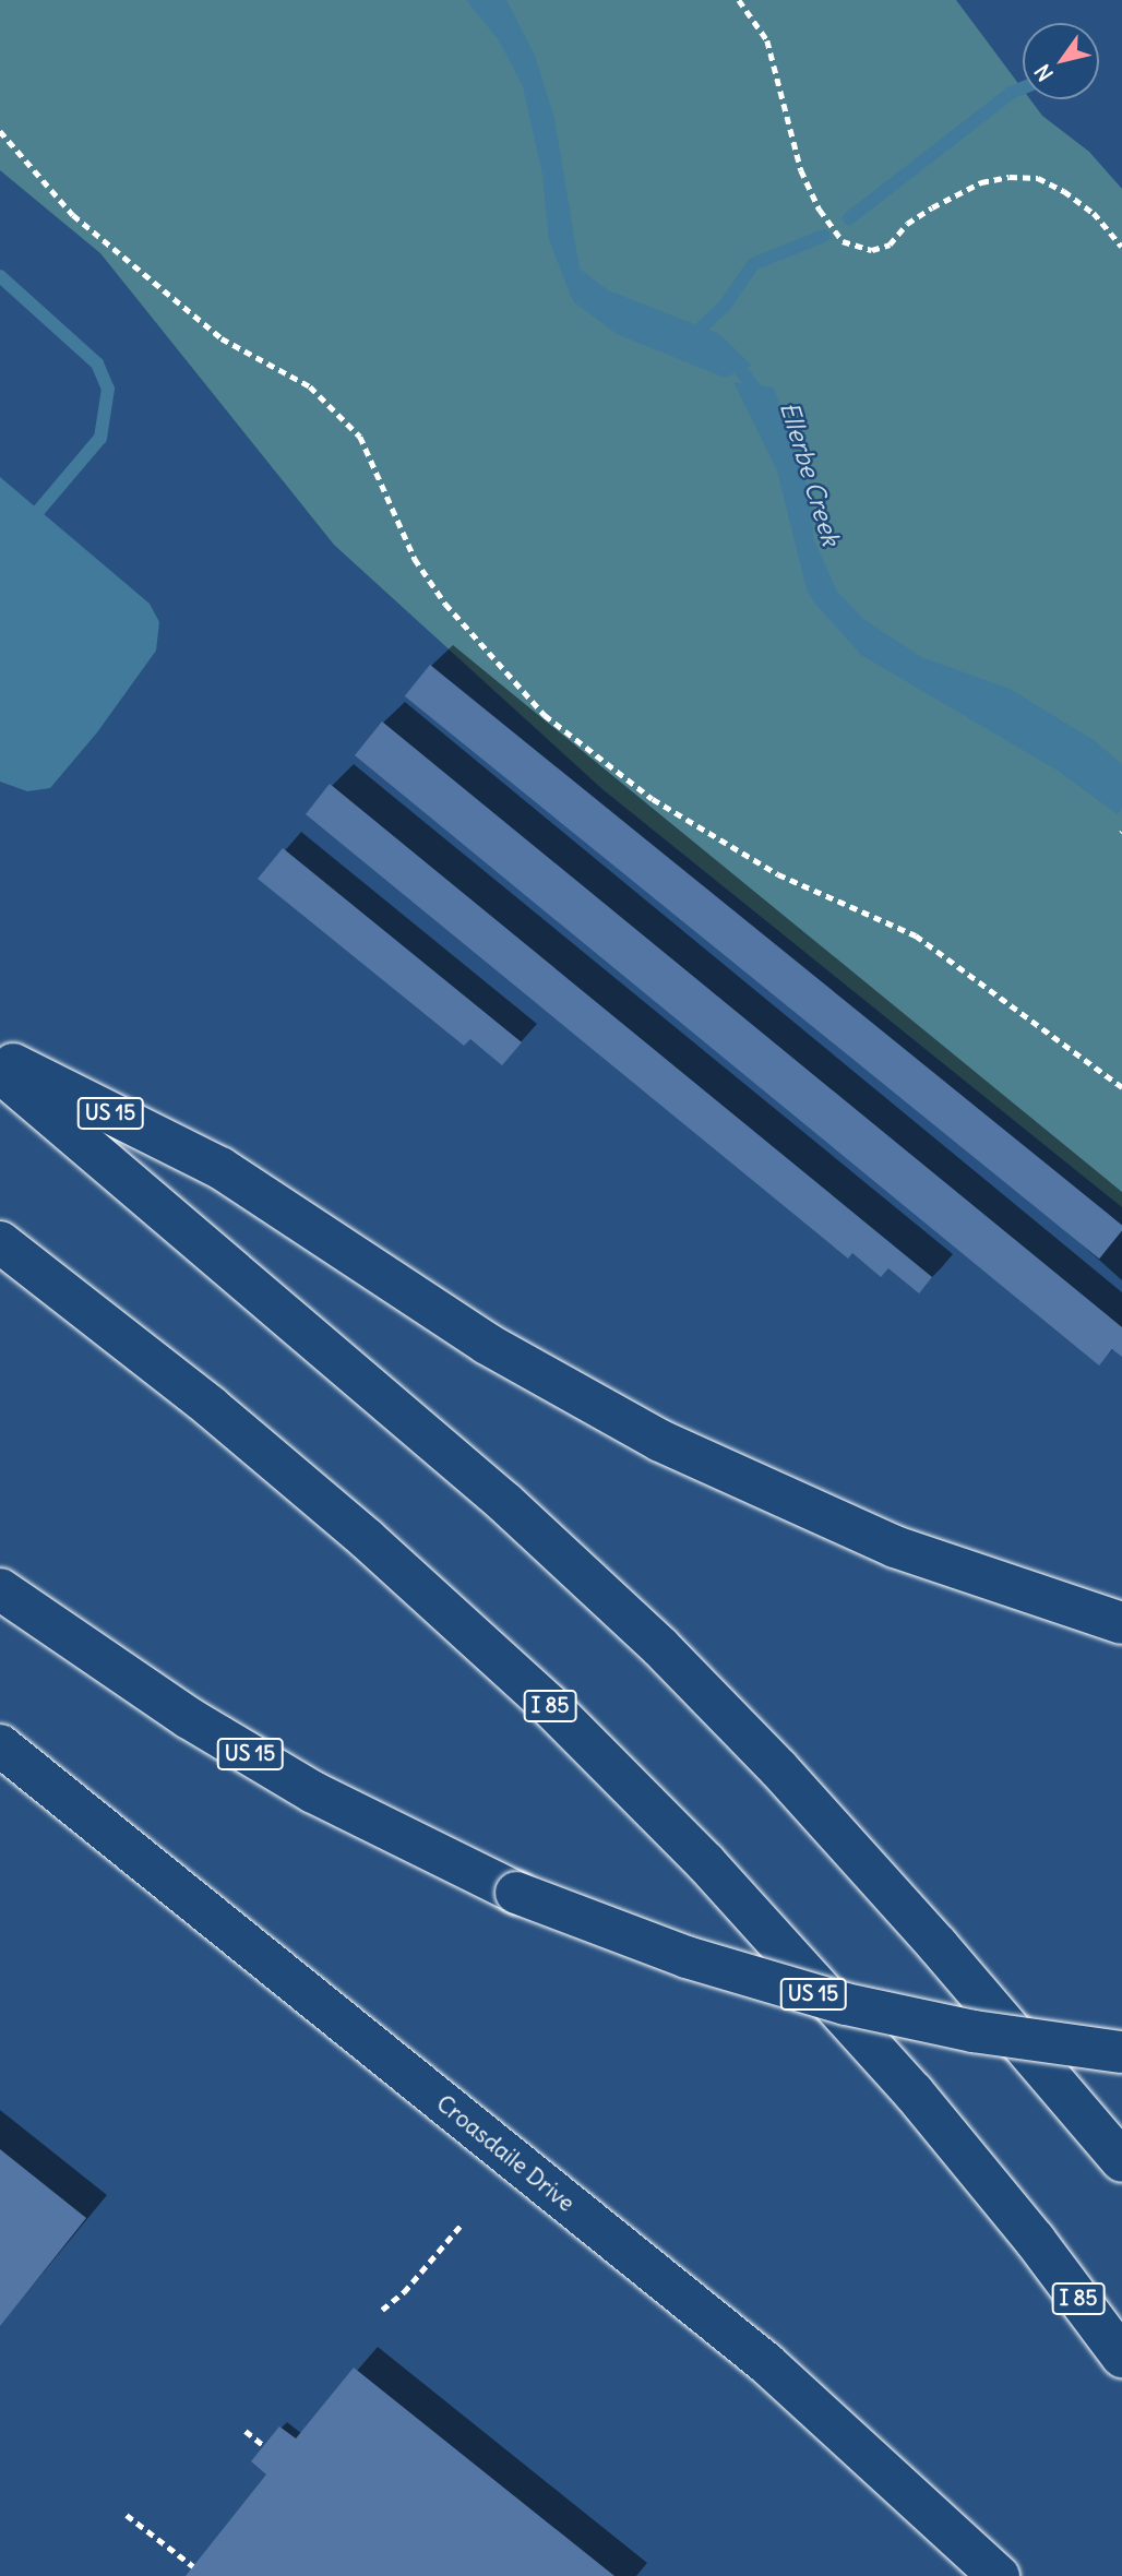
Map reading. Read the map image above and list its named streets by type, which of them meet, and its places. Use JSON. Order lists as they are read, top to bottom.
{
  "streets": {
    "main road": ["US 15", "I 85", "Croasdaile Drive"]
  },
  "water": ["Ellerbe Creek"],
  "north": "bottom left"
}
